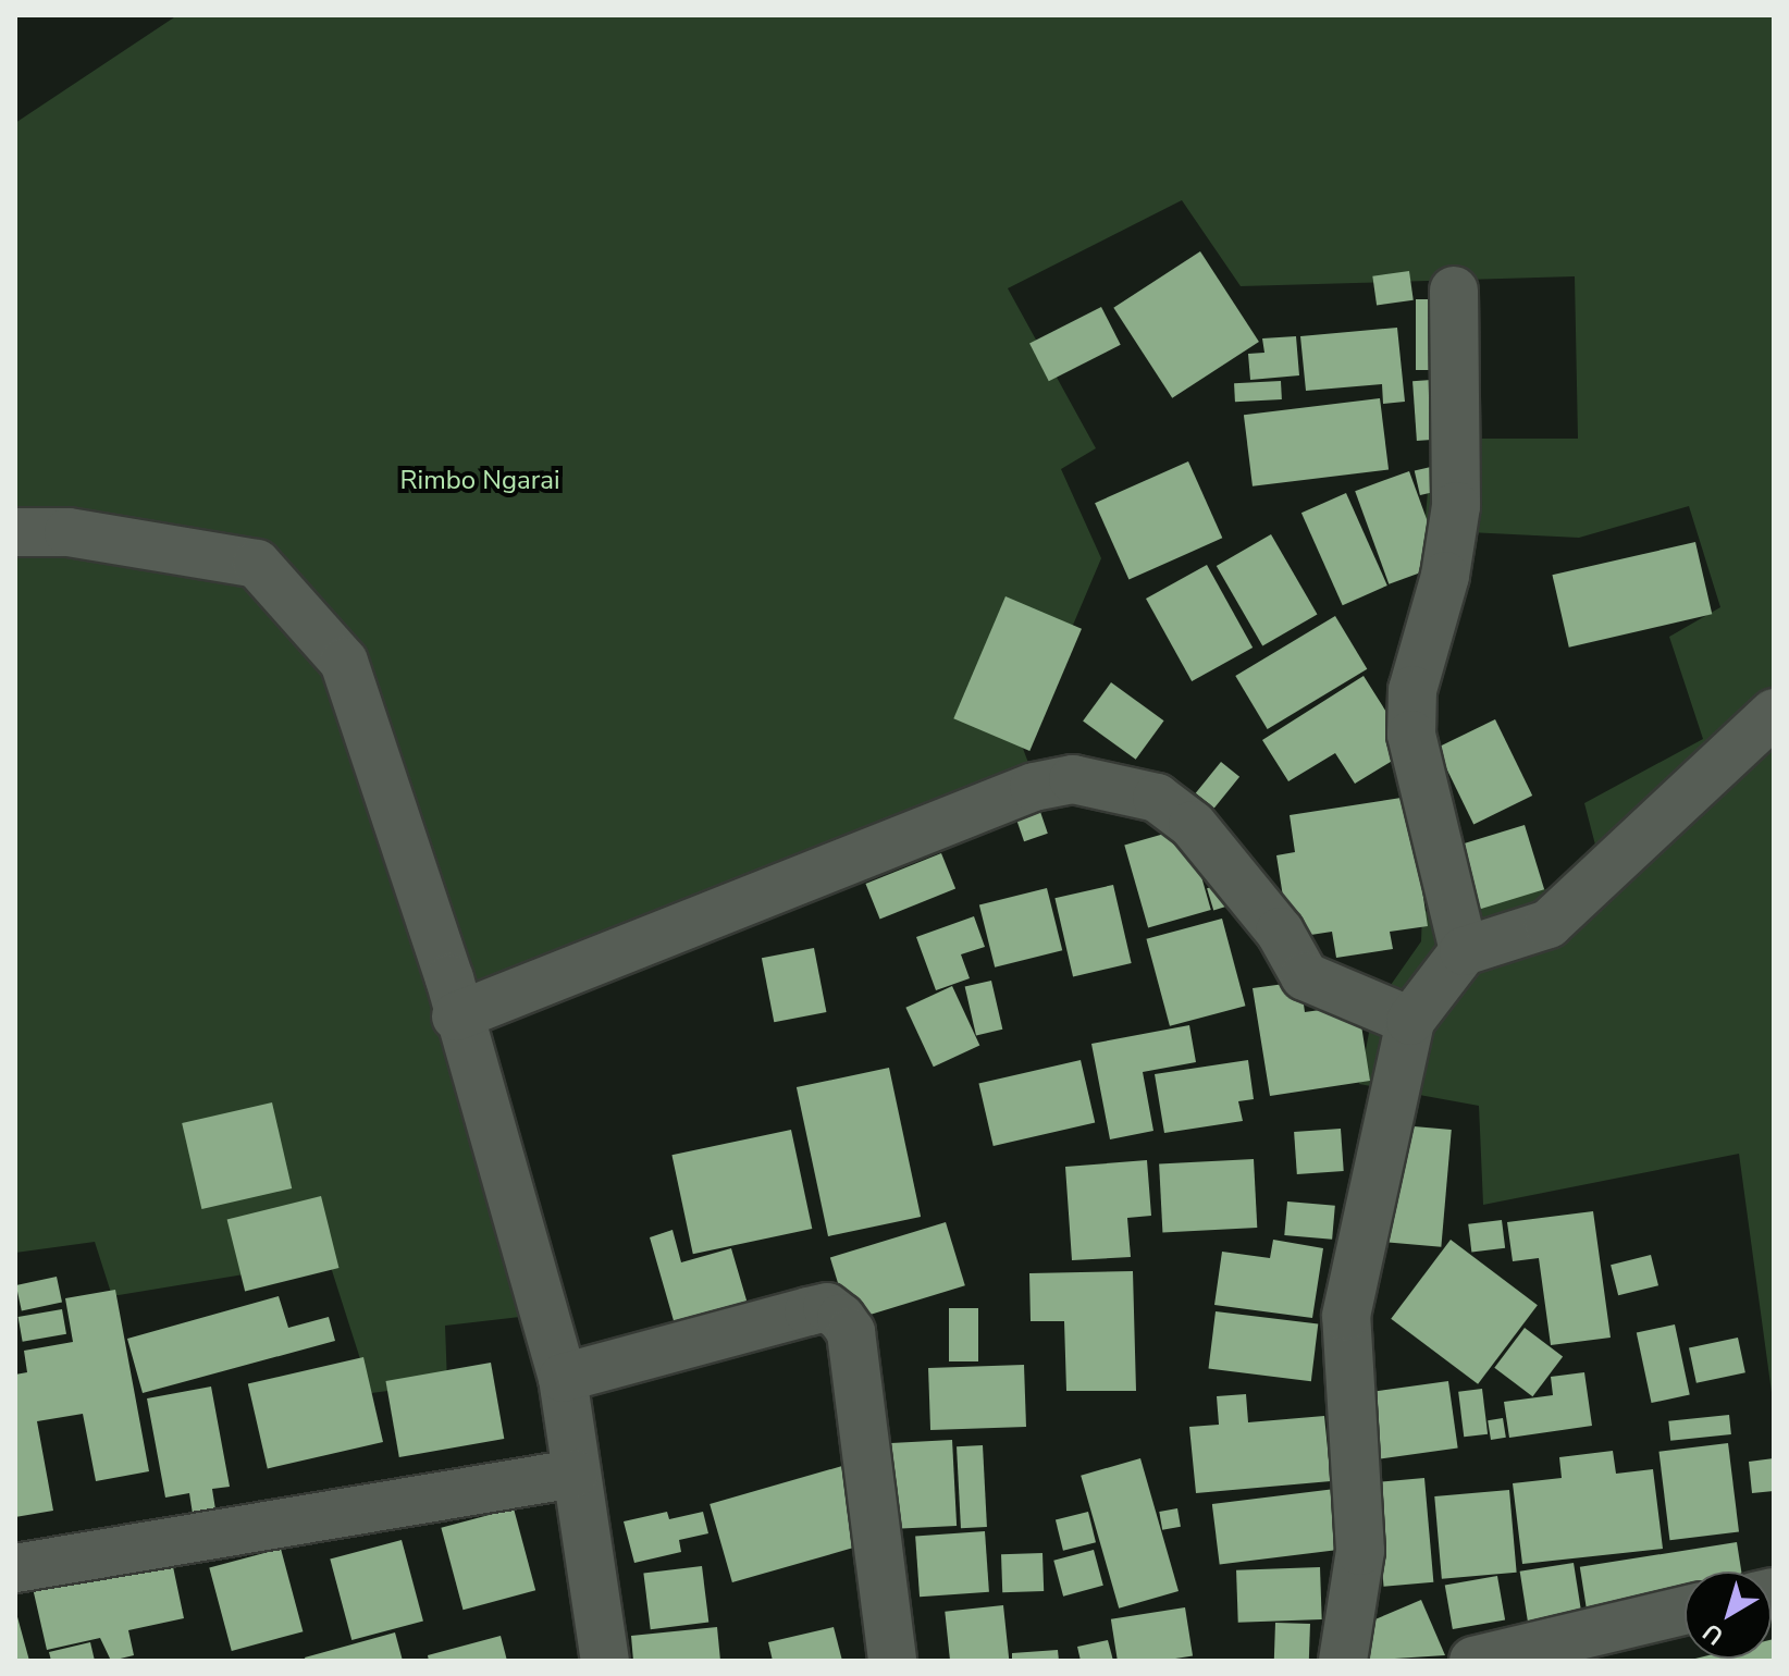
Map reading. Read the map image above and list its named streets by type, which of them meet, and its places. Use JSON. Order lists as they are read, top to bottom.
{
  "parks": ["Rimbo Ngarai"],
  "north": "bottom left"
}
